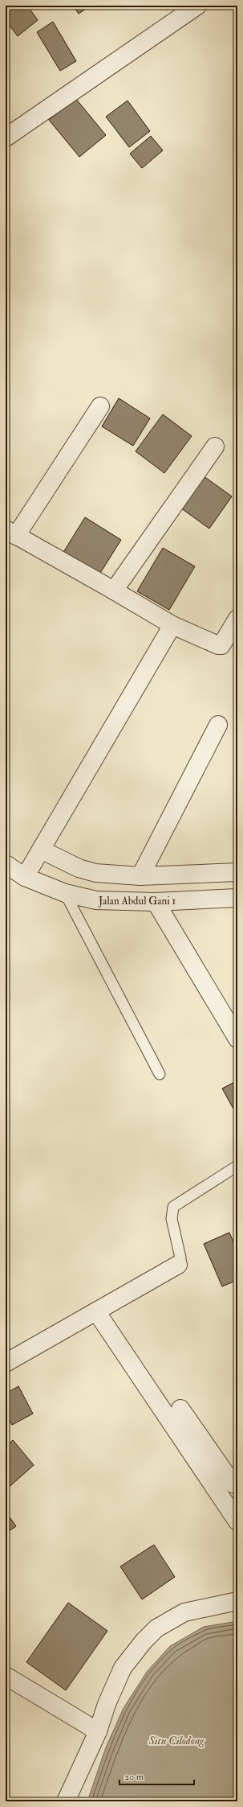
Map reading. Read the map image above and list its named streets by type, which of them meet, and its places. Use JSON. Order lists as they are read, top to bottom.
{
  "streets": {
    "street": ["Jalan Abdul Gani 1"]
  },
  "water": ["Situ Cilodong"],
  "scale_bar": "20 m"
}
